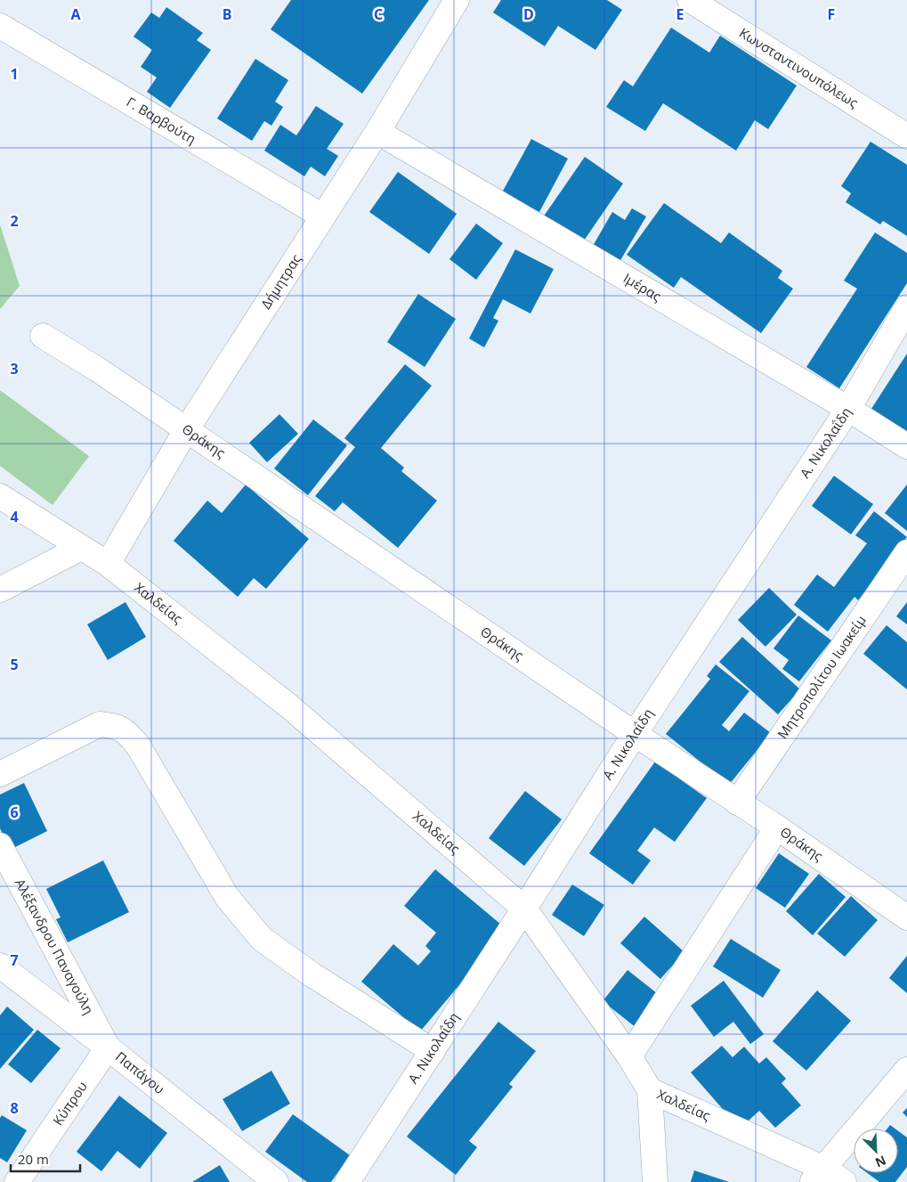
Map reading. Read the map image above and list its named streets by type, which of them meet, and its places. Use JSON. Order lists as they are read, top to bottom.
{
  "streets": {
    "street": [
      "Κωνσταντινουπόλεως",
      "Γ. Βαρβούτη",
      "Δήμητρας",
      "Ιμέρας",
      "Θράκης",
      "Α. Νικολαΐδη",
      "Χαλδείας",
      "Μητροπολίτου Ιωακείμ",
      "Αλέξανδρου Παναγούλη",
      "Παπάγου",
      "Κύπρου"
    ]
  },
  "crossings": [
    ["Γ. Βαρβούτη", "Δήμητρας"],
    ["Δήμητρας", "Ιμέρας"],
    ["Δήμητρας", "Θράκης"],
    ["Δήμητρας", "Χαλδείας"],
    ["Ιμέρας", "Α. Νικολαΐδη"],
    ["Θράκης", "Α. Νικολαΐδη"],
    ["Θράκης", "Μητροπολίτου Ιωακείμ"],
    ["Α. Νικολαΐδη", "Χαλδείας"],
    ["Αλέξανδρου Παναγούλη", "Παπάγου"],
    ["Αλέξανδρου Παναγούλη", "Κύπρου"],
    ["Παπάγου", "Κύπρου"]
  ],
  "scale_bar": "20 m",
  "north": "bottom right",
  "grid": {
    "columns": [
      "A",
      "B",
      "C",
      "D",
      "E",
      "F"
    ],
    "rows": [
      "1",
      "2",
      "3",
      "4",
      "5",
      "6",
      "7",
      "8"
    ]
  }
}
